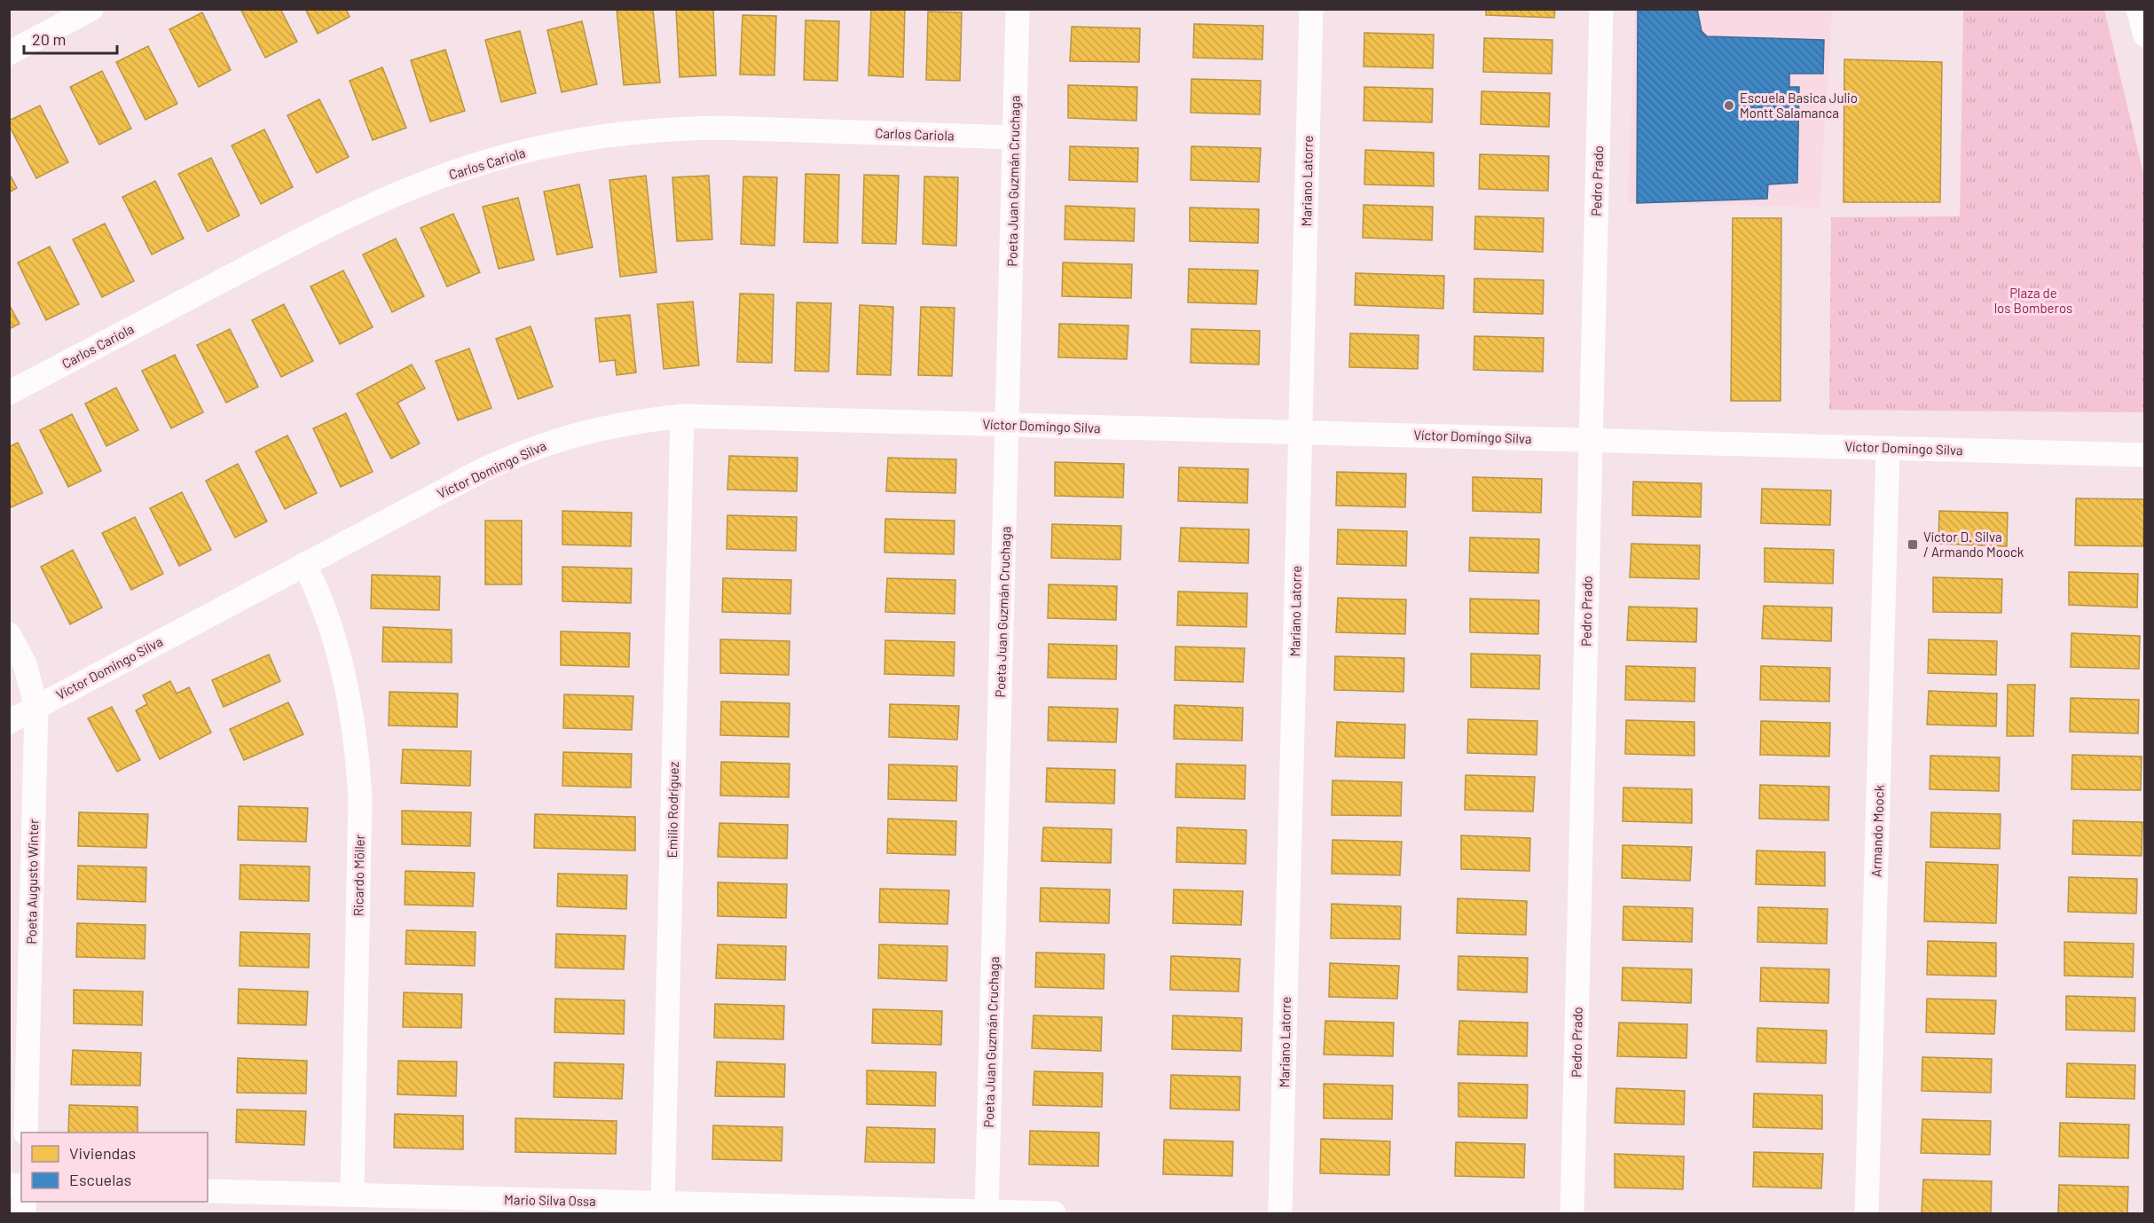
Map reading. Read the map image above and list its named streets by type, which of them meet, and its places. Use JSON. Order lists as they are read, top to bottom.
{
  "streets": {
    "street": [
      "Carlos Cariola",
      "Poeta Juan Guzmán Cruchaga",
      "Mariano Latorre",
      "Pedro Prado",
      "Víctor Domingo Silva",
      "Emilio Rodríguez",
      "Armando Moock",
      "Ricardo Möller",
      "Poeta Augusto Winter",
      "Mario Silva Ossa"
    ]
  },
  "crossings": [
    ["Carlos Cariola", "Poeta Juan Guzmán Cruchaga"],
    ["Poeta Juan Guzmán Cruchaga", "Víctor Domingo Silva"],
    ["Poeta Juan Guzmán Cruchaga", "Mario Silva Ossa"],
    ["Mariano Latorre", "Víctor Domingo Silva"],
    ["Pedro Prado", "Víctor Domingo Silva"],
    ["Víctor Domingo Silva", "Emilio Rodríguez"],
    ["Víctor Domingo Silva", "Armando Moock"],
    ["Víctor Domingo Silva", "Ricardo Möller"],
    ["Víctor Domingo Silva", "Poeta Augusto Winter"],
    ["Emilio Rodríguez", "Mario Silva Ossa"],
    ["Ricardo Möller", "Mario Silva Ossa"]
  ],
  "parks": ["Plaza de los Bomberos"],
  "places": {
    "other": ["Escuela Basica Julio Montt Salamanca"],
    "transit": ["Víctor D. Silva / Armando Moock"]
  },
  "legend": ["Viviendas", "Escuelas"],
  "scale_bar": "20 m"
}
